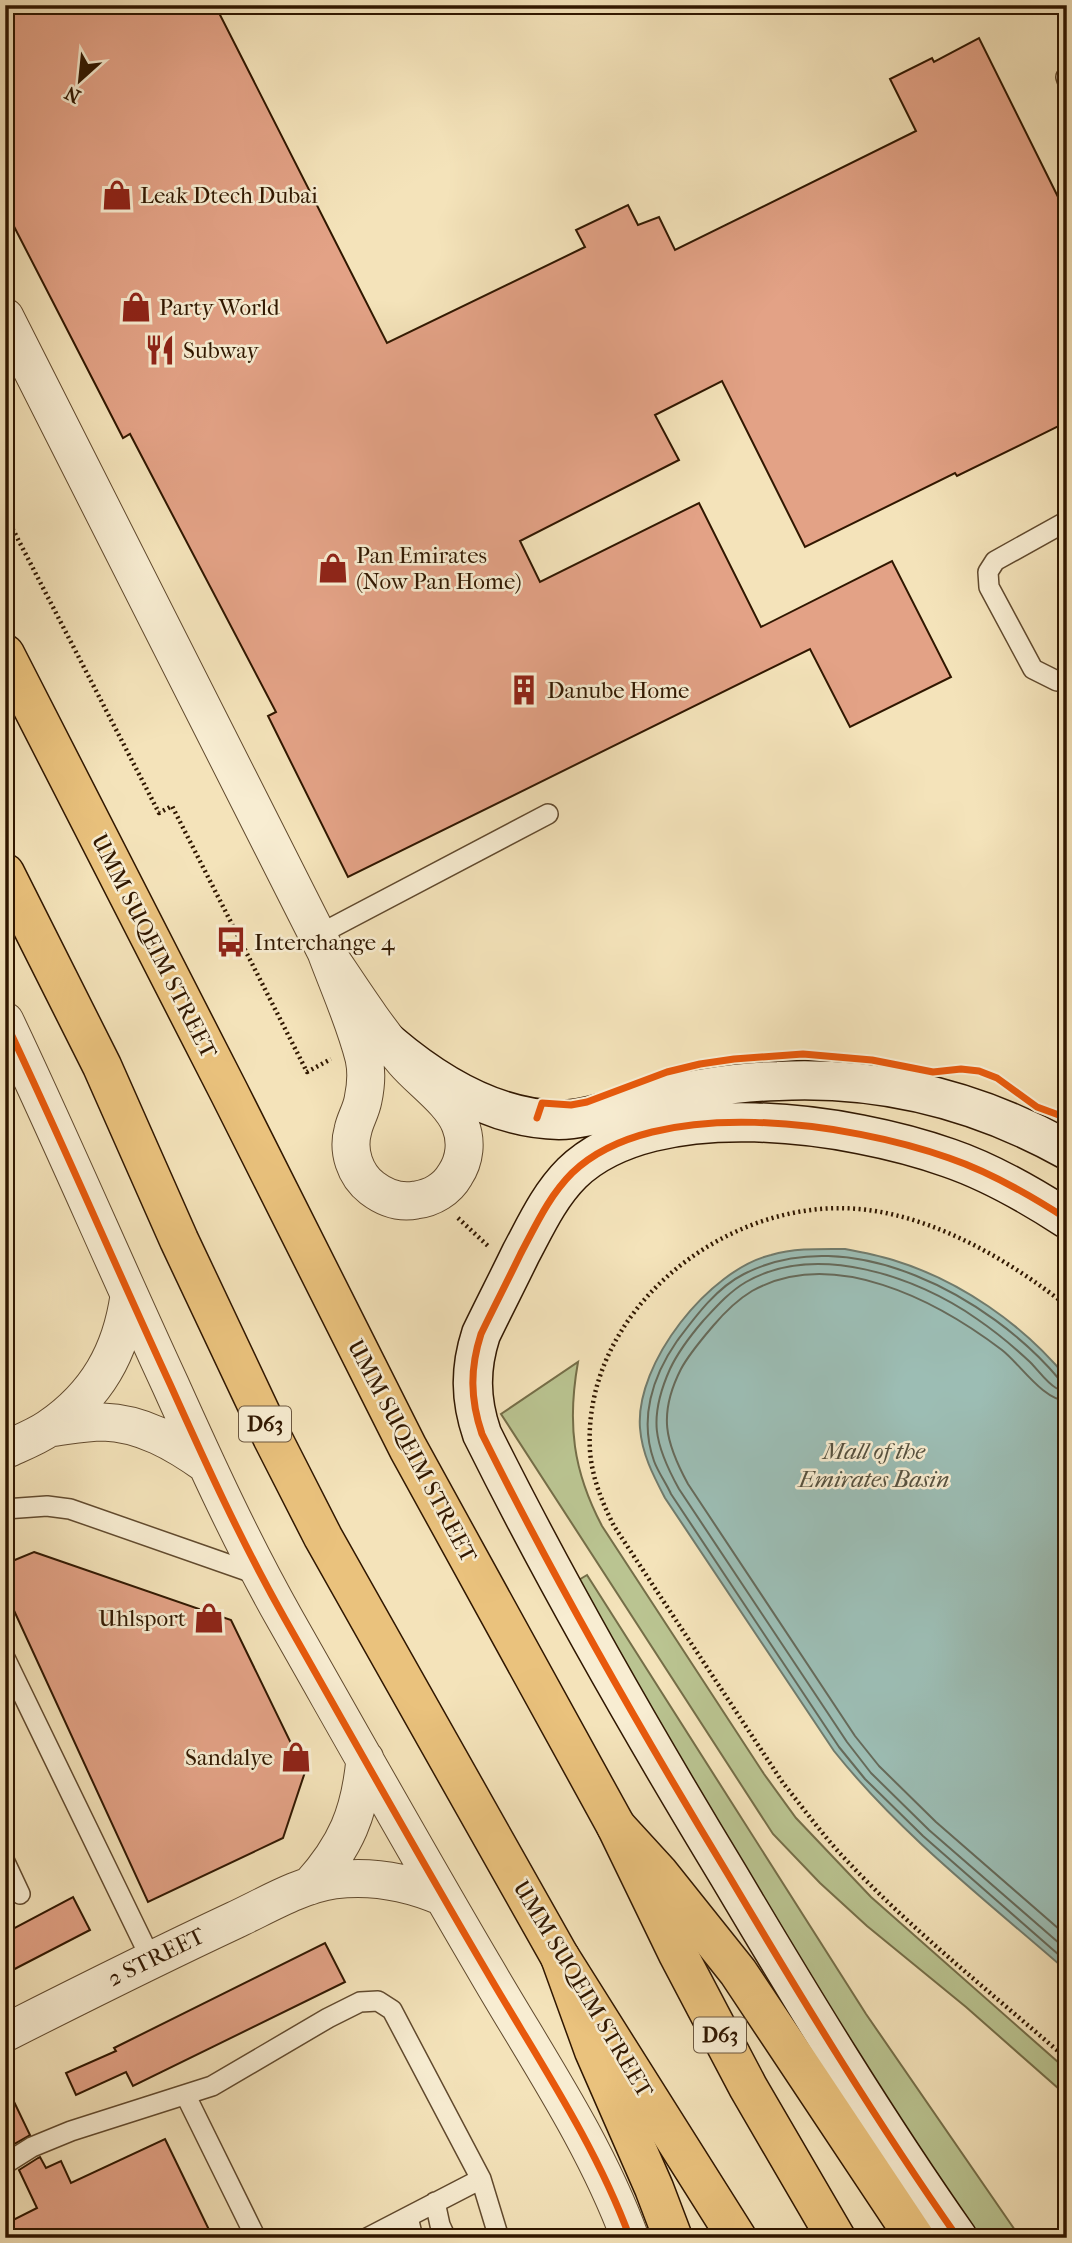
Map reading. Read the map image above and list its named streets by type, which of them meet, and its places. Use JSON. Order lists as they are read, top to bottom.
{
  "streets": {
    "main road": ["UMM SUQEIM STREET", "D63"],
    "street": ["2 STREET"]
  },
  "water": ["Mall of the Emirates Basin"],
  "places": {
    "shop": [
      "Leak Dtech Dubai",
      "Party World",
      "Pan Emirates (Now Pan Home)",
      "Uhlsport",
      "Sandalye"
    ],
    "restaurant": ["Subway"],
    "building": ["Danube Home"],
    "bus stop": ["Interchange 4"]
  },
  "north": "bottom left"
}
